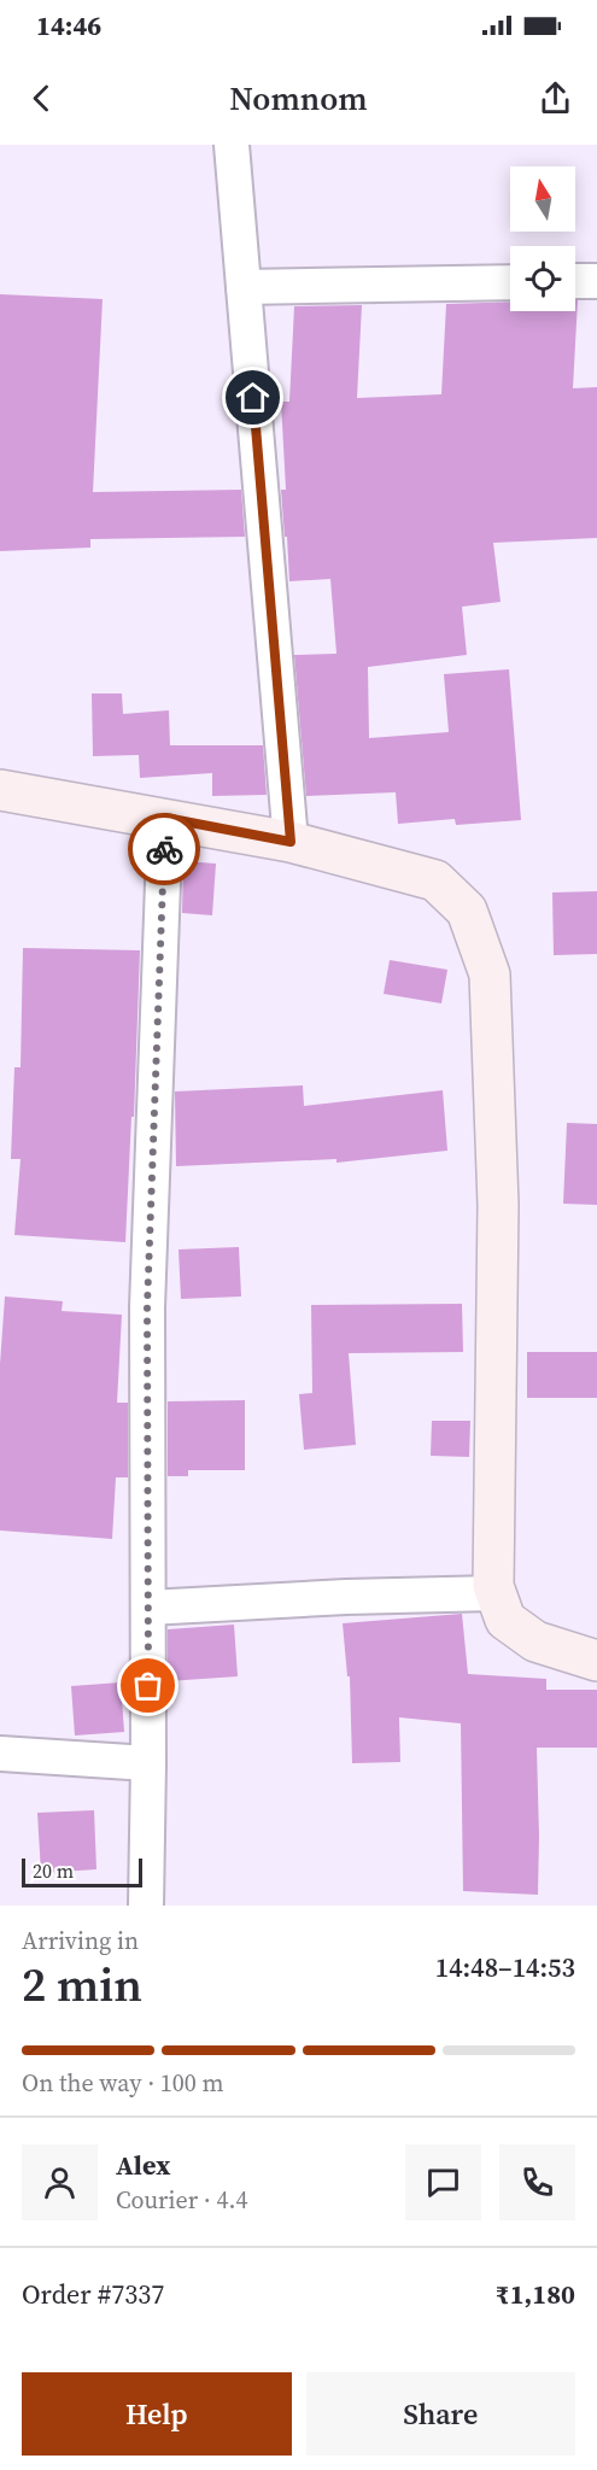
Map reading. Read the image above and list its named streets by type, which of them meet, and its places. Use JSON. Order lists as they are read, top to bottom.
{
  "scale_bar": "20 m",
  "north": "top",
  "page": {
    "status": "14:46",
    "header": "Nomnom",
    "scale": "20 m",
    "heading": ["2 min", "Arriving in", "14:48–14:53"],
    "panel": [
      "Alex",
      "Courier · 4.4",
      "Order #7337",
      "₹1,180"
    ],
    "bar": "On the way · 100 m",
    "buttons": ["Help", "Share"]
  }
}
